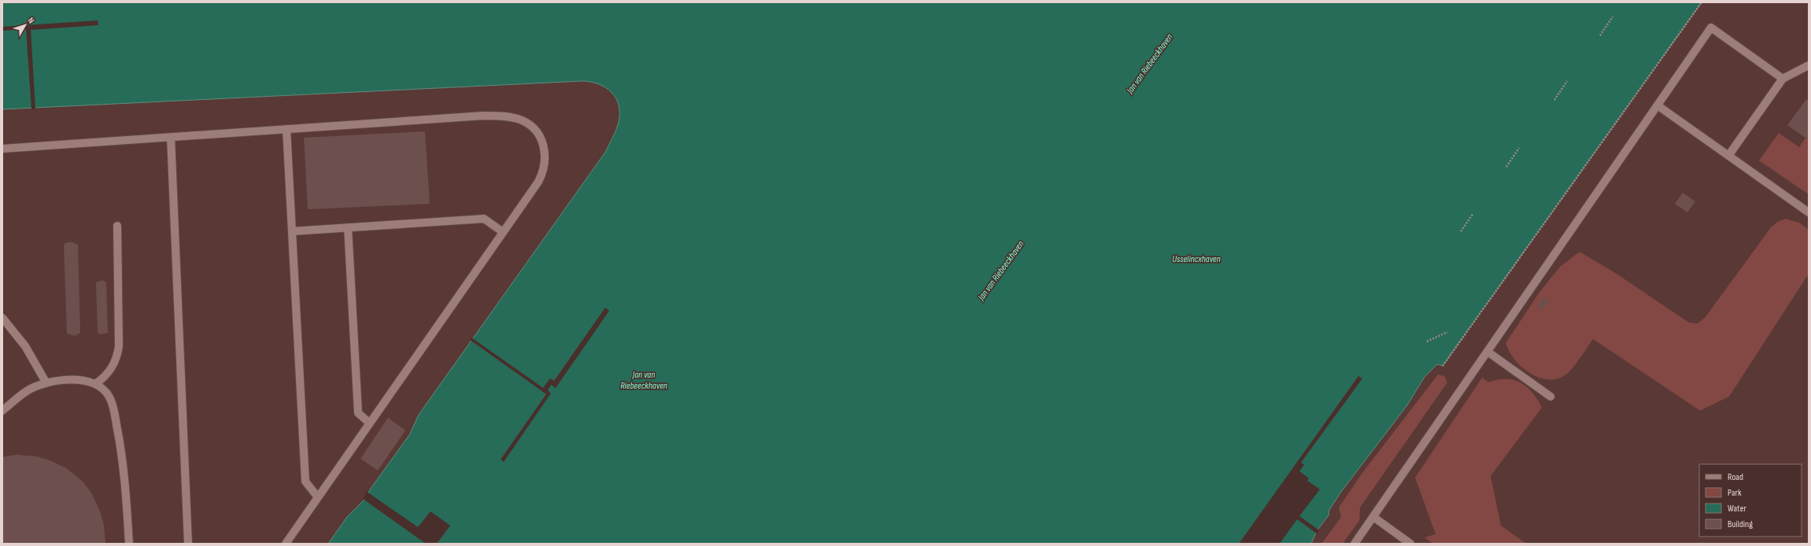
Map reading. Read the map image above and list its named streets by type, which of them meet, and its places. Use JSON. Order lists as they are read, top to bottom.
{
  "water": ["Jan van Riebeeckhaven", "Usselincxhaven"],
  "legend": [
    "Road",
    "Park",
    "Water",
    "Building"
  ],
  "north": "top right"
}
